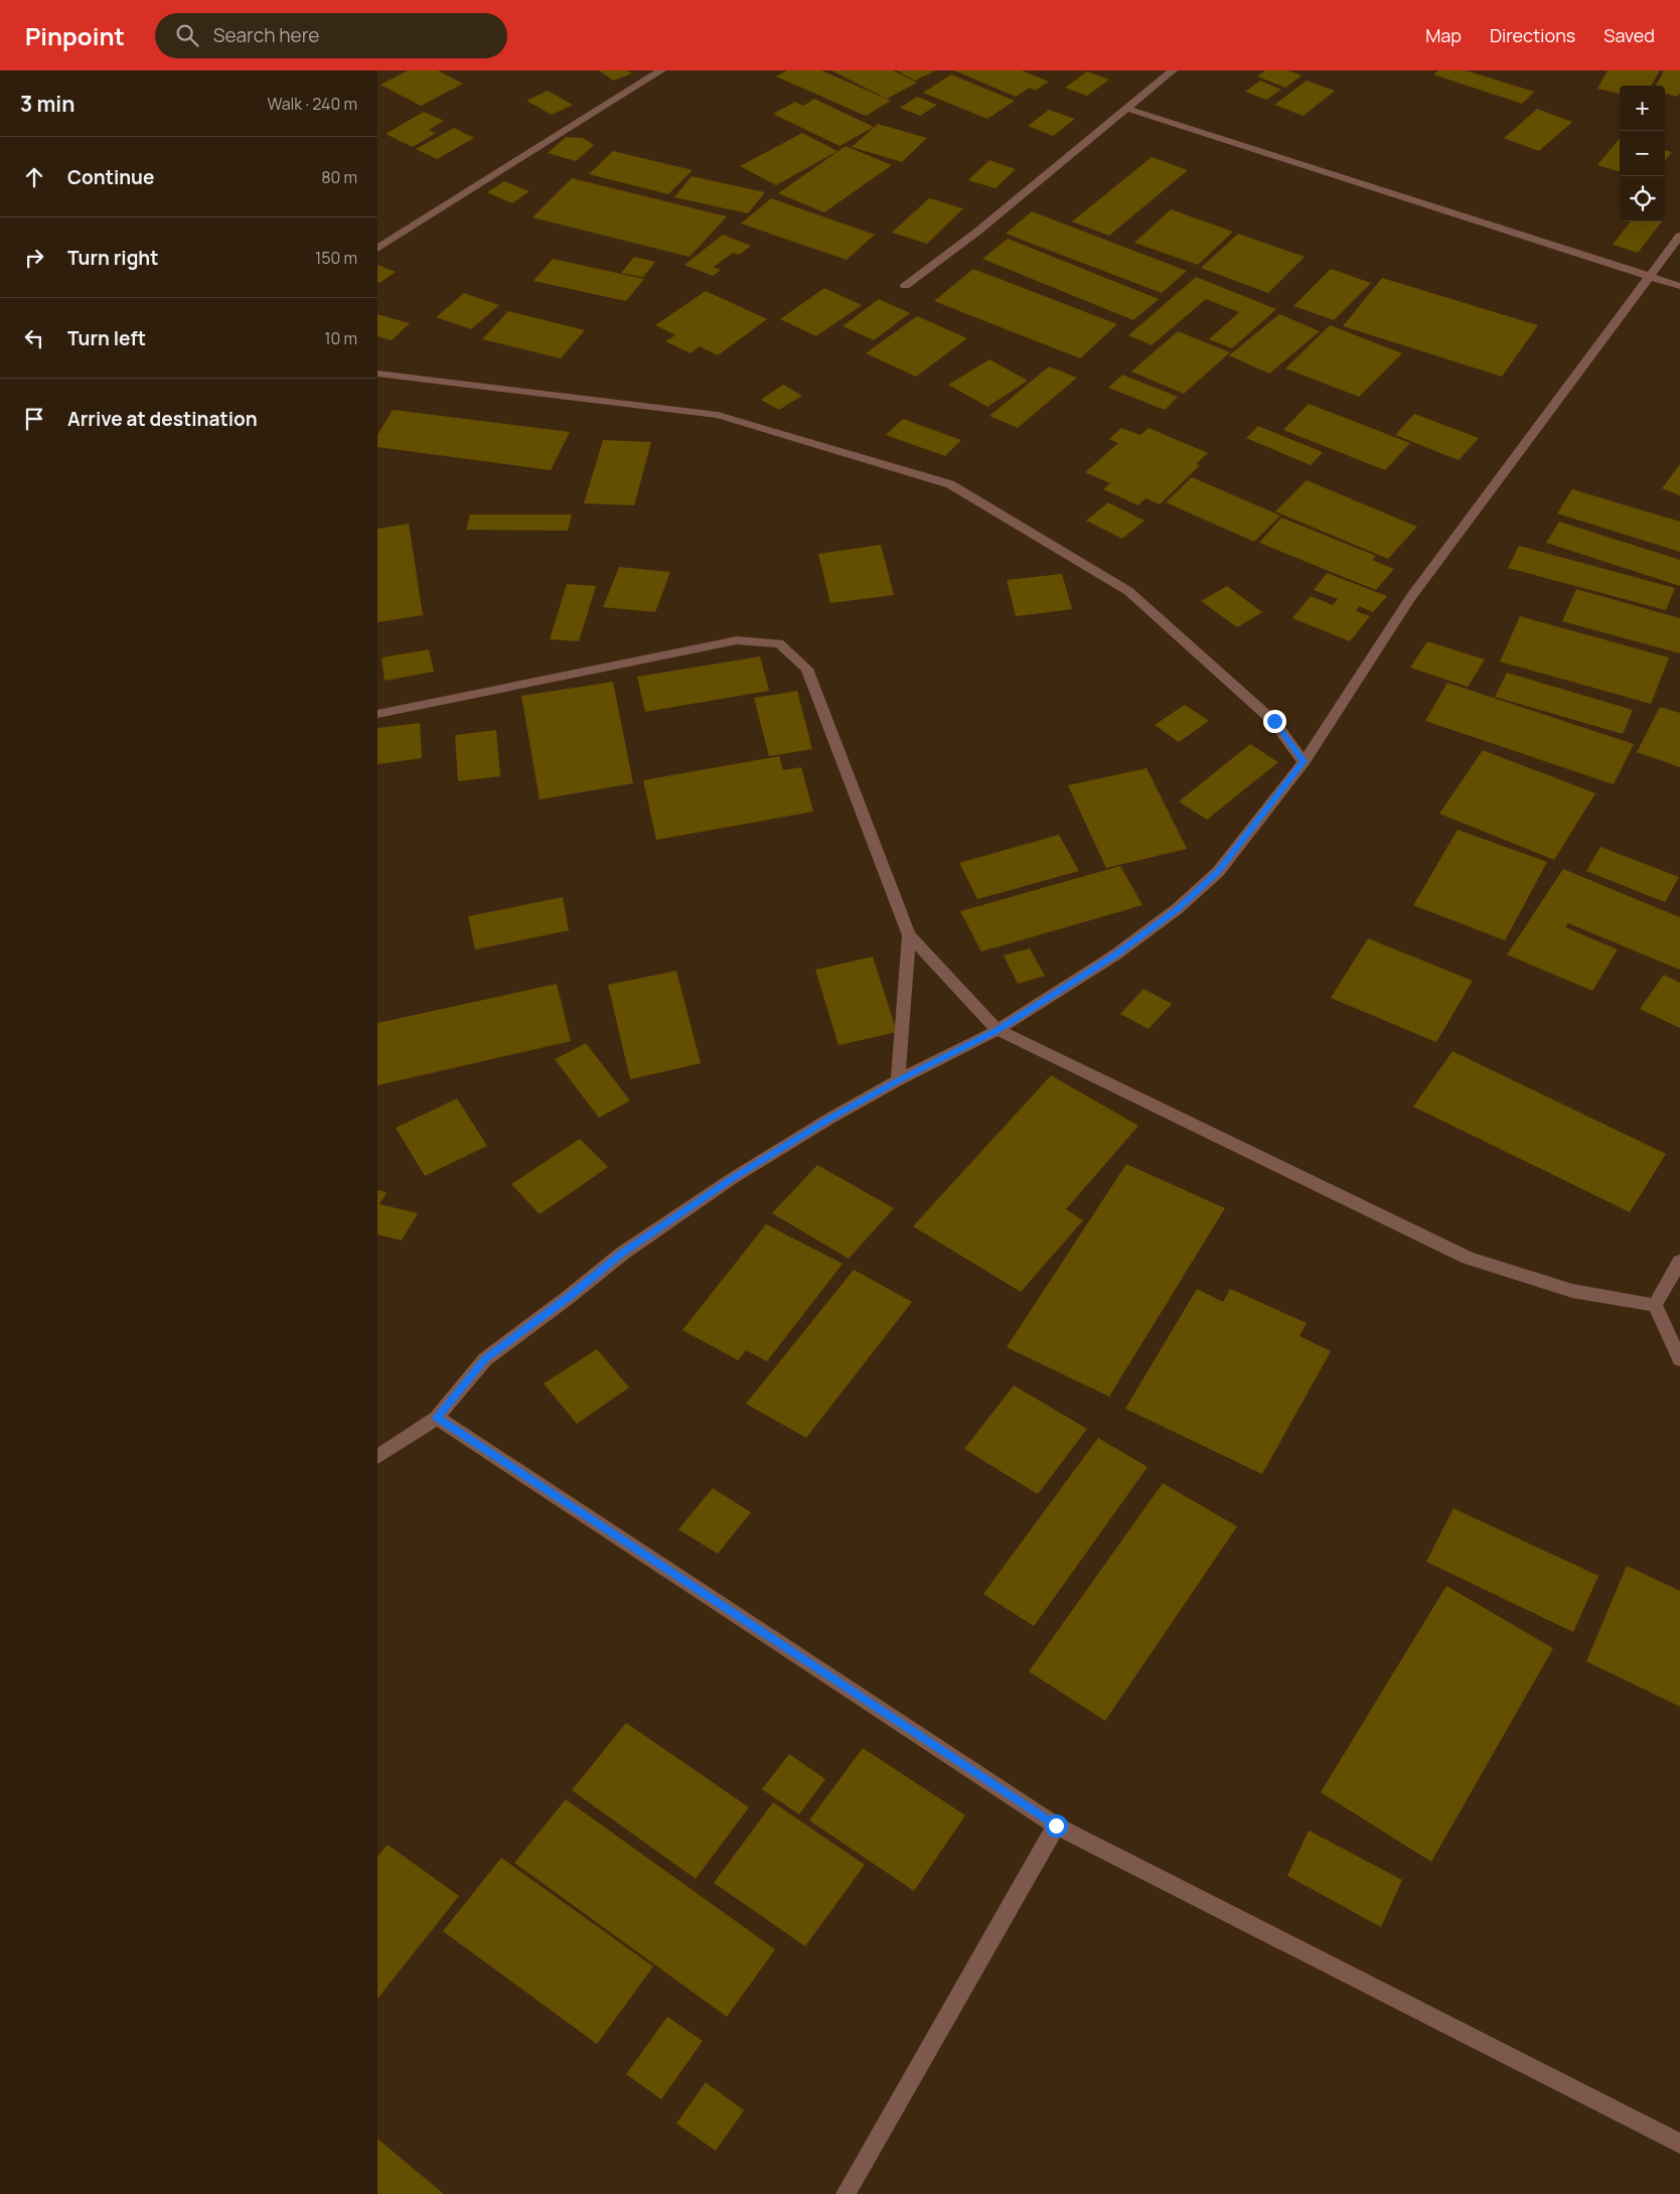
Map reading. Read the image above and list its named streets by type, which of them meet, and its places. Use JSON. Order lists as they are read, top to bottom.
{
  "page": {
    "header": "Pinpoint",
    "search": "Search here",
    "nav": ["Map", "Directions", "Saved"],
    "heading": ["3 min", "Walk · 240 m"],
    "map_buttons": ["+", "−"],
    "list": [
      ["Continue", "80 m"],
      ["Turn right", "150 m"],
      ["Turn left", "10 m"],
      "Arrive at destination"
    ]
  }
}
